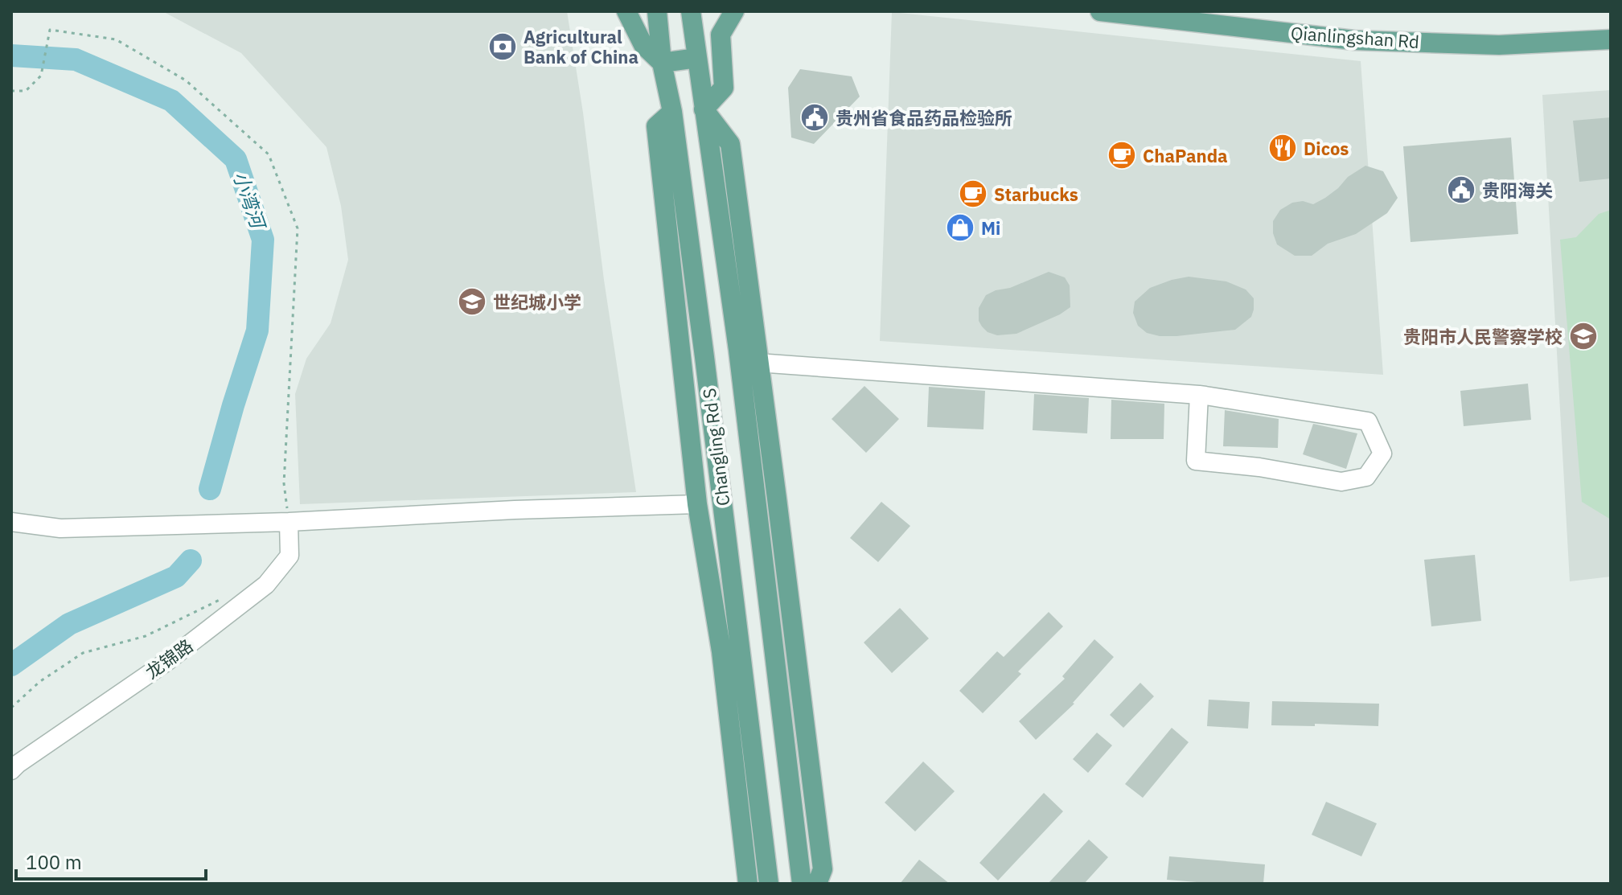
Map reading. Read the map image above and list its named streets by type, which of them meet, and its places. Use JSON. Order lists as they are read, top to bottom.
{
  "streets": {
    "main road": ["Qianlingshan Rd", "Changling Rd S"],
    "street": ["龙锦路"]
  },
  "water": ["小湾河"],
  "places": {
    "bank": ["Agricultural Bank of China"],
    "public building": ["贵州省食品药品检验所", "贵阳海关"],
    "restaurant": ["Dicos"],
    "cafe": ["ChaPanda", "Starbucks"],
    "shop": ["Mi"],
    "school or university": ["世纪城小学", "贵阳市人民警察学校"]
  },
  "scale_bar": "100 m"
}
